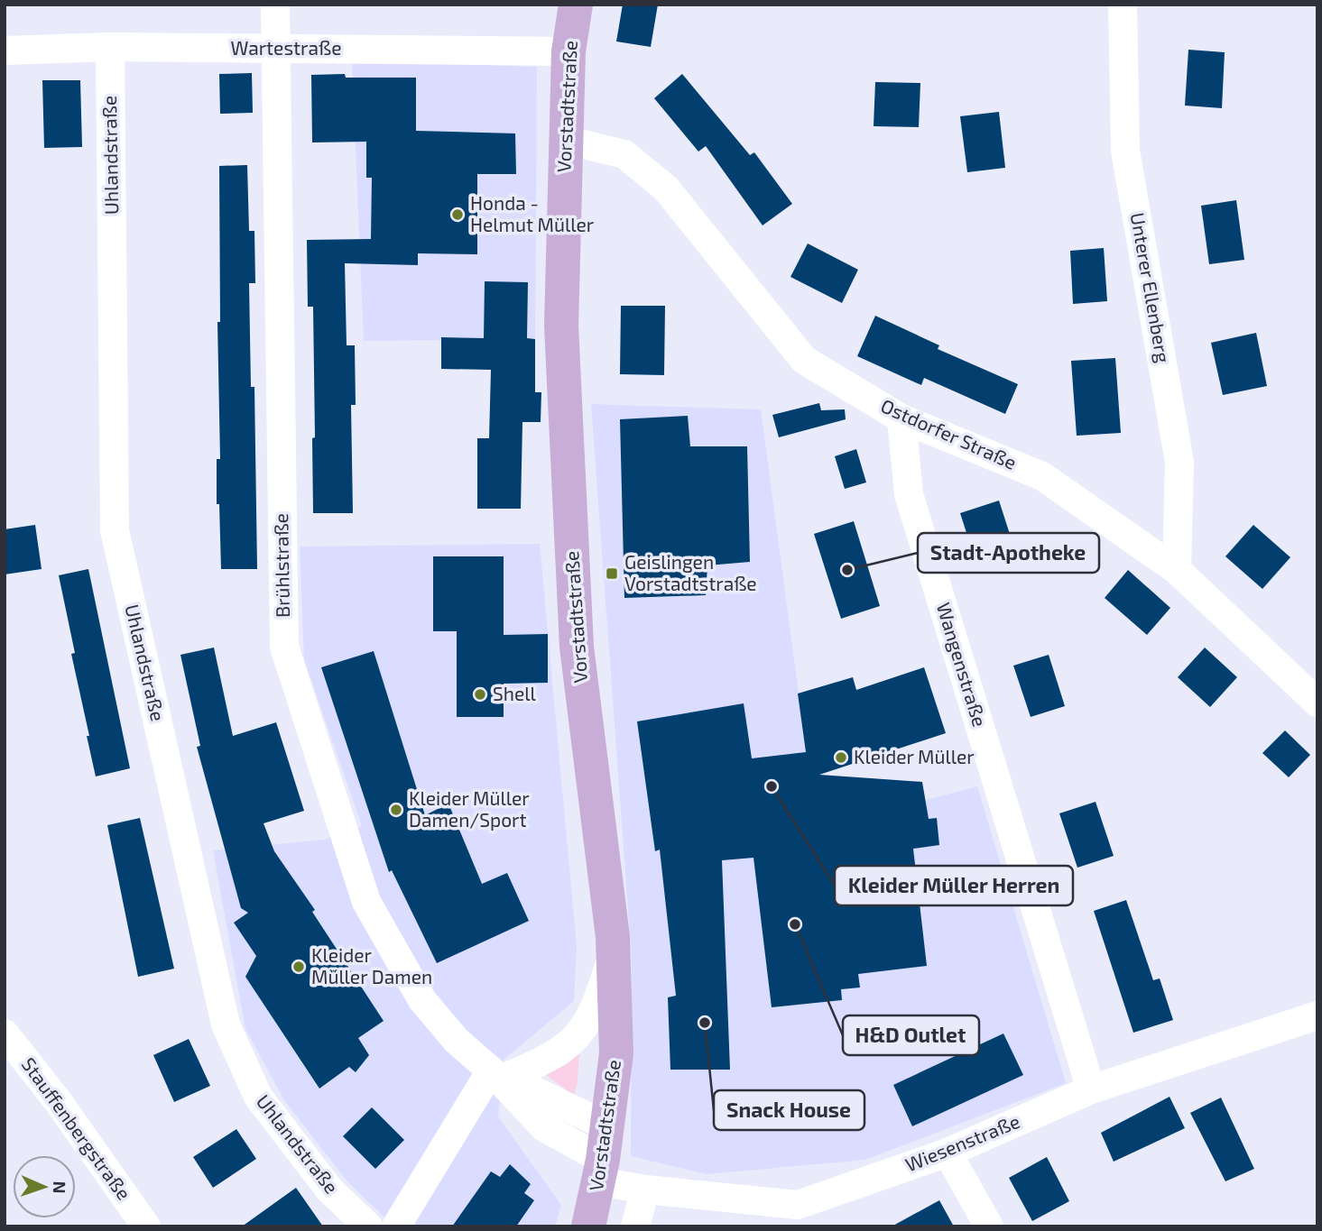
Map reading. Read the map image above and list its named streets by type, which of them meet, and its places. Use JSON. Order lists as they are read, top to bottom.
{
  "streets": {
    "main road": ["Vorstadtstraße"],
    "street": [
      "Wartestraße",
      "Uhlandstraße",
      "Unterer Ellenberg",
      "Ostdorfer Straße",
      "Brühlstraße",
      "Wangenstraße",
      "Stauffenbergstraße",
      "Wiesenstraße"
    ]
  },
  "crossings": [
    ["Wartestraße", "Vorstadtstraße"],
    ["Wartestraße", "Uhlandstraße"],
    ["Wartestraße", "Brühlstraße"],
    ["Vorstadtstraße", "Ostdorfer Straße"],
    ["Vorstadtstraße", "Brühlstraße"],
    ["Vorstadtstraße", "Wiesenstraße"],
    ["Unterer Ellenberg", "Ostdorfer Straße"],
    ["Ostdorfer Straße", "Wangenstraße"],
    ["Brühlstraße", "Wiesenstraße"],
    ["Wangenstraße", "Wiesenstraße"]
  ],
  "places": {
    "other": [
      "Honda - Helmut Müller",
      "Stadt-Apotheke",
      "Shell",
      "Kleider Müller",
      "Kleider Müller Herren",
      "Kleider Müller Damen/Sport",
      "H&D Outlet",
      "Kleider Müller Damen",
      "Snack House"
    ],
    "transit": ["Geislingen Vorstadtstraße"]
  },
  "north": "right"
}
